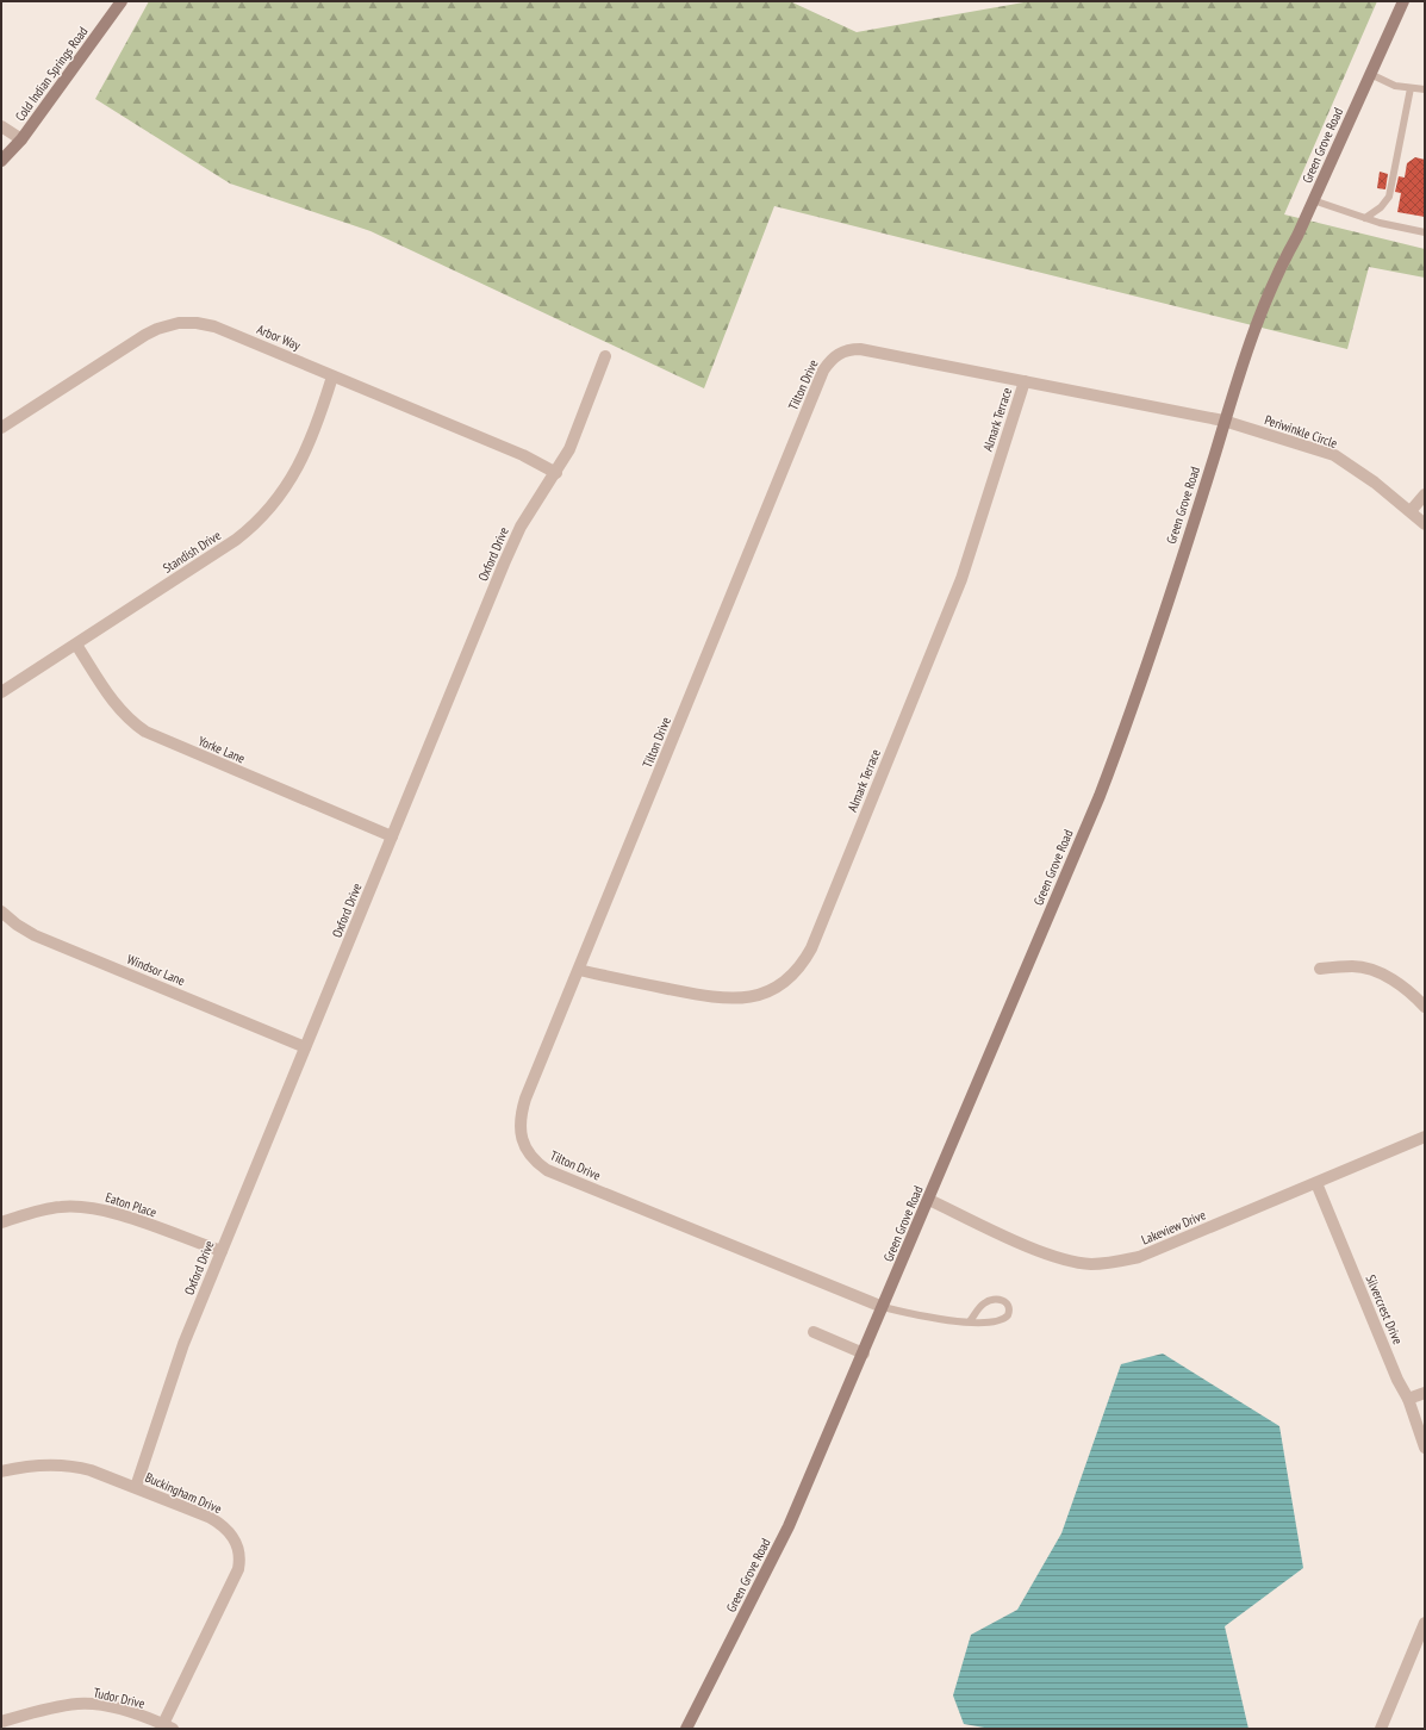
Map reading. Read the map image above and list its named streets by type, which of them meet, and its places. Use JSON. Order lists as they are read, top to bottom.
{
  "streets": {
    "street": [
      "Cold Indian Springs Road",
      "Green Grove Road",
      "Arbor Way",
      "Tilton Drive",
      "Almark Terrace",
      "Periwinkle Circle",
      "Standish Drive",
      "Oxford Drive",
      "Yorke Lane",
      "Windsor Lane",
      "Eaton Place",
      "Lakeview Drive",
      "Silvercrest Drive",
      "Buckingham Drive",
      "Tudor Drive"
    ]
  },
  "crossings": [
    ["Green Grove Road", "Tilton Drive"],
    ["Green Grove Road", "Periwinkle Circle"],
    ["Green Grove Road", "Lakeview Drive"],
    ["Arbor Way", "Standish Drive"],
    ["Arbor Way", "Oxford Drive"],
    ["Tilton Drive", "Almark Terrace"],
    ["Tilton Drive", "Periwinkle Circle"],
    ["Standish Drive", "Yorke Lane"],
    ["Oxford Drive", "Yorke Lane"],
    ["Oxford Drive", "Windsor Lane"],
    ["Oxford Drive", "Eaton Place"],
    ["Oxford Drive", "Buckingham Drive"],
    ["Lakeview Drive", "Silvercrest Drive"],
    ["Buckingham Drive", "Tudor Drive"]
  ]
}
